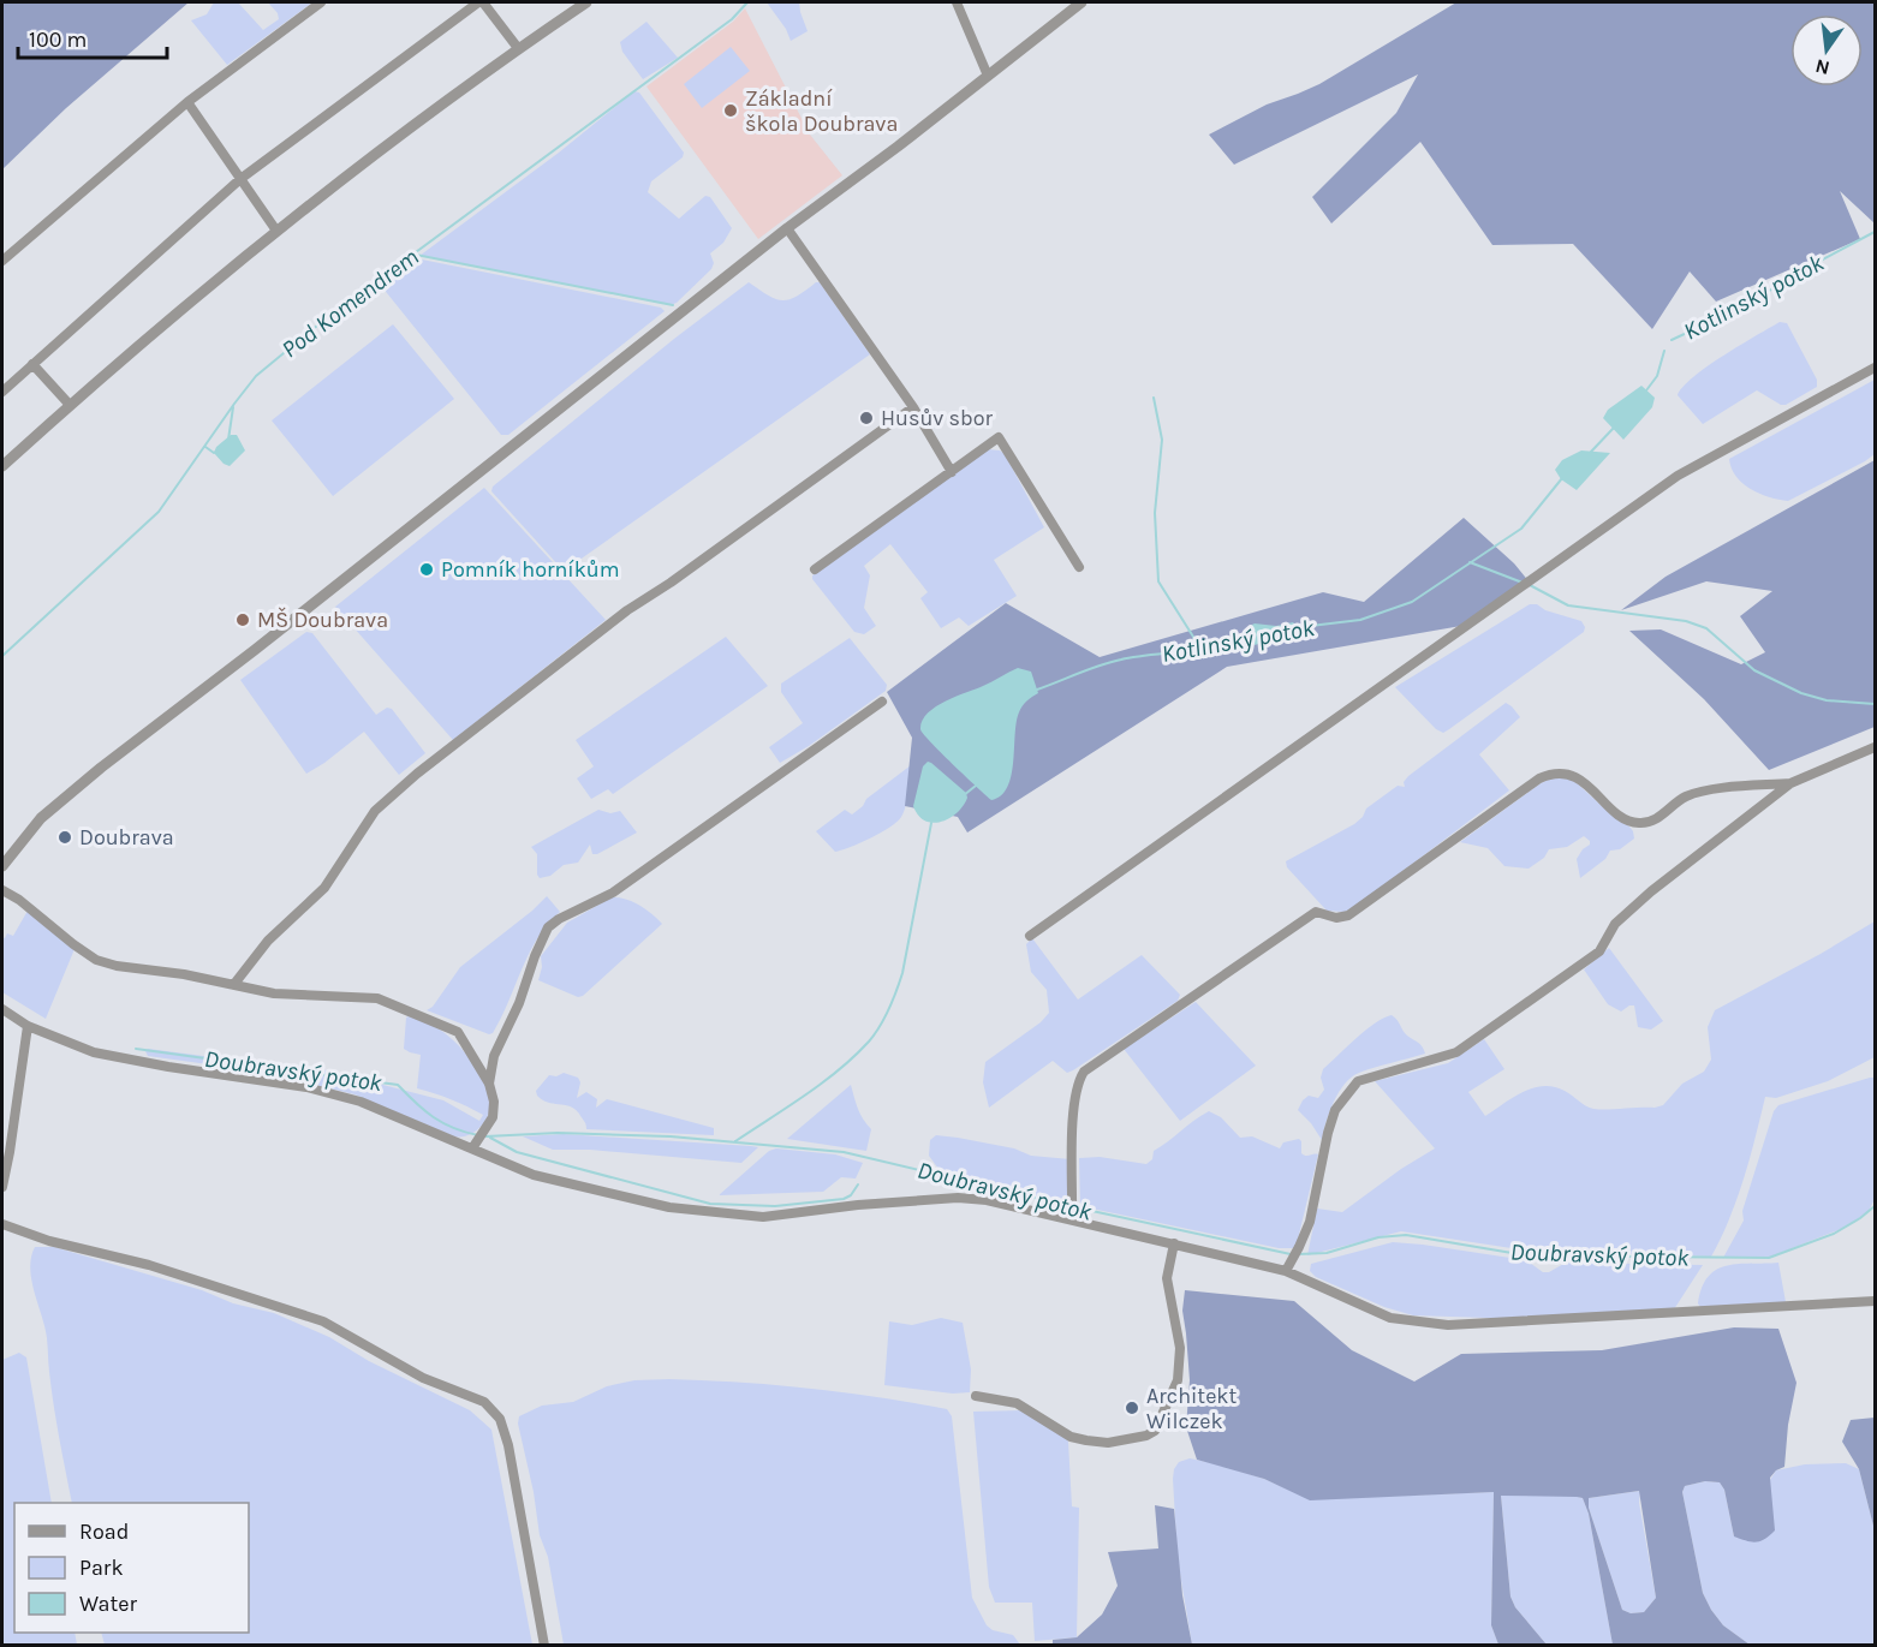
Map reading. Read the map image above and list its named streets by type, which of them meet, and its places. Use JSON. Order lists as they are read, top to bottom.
{
  "water": ["Kotlinský potok", "Pod Komendrem", "Doubravský potok"],
  "places": [
    "Základní škola Doubrava",
    "Husův sbor",
    "Pomník horníkům",
    "MŠ Doubrava",
    "Doubrava",
    "Architekt Wilczek"
  ],
  "legend": ["Road", "Park", "Water"],
  "scale_bar": "100 m",
  "north": "bottom"
}
